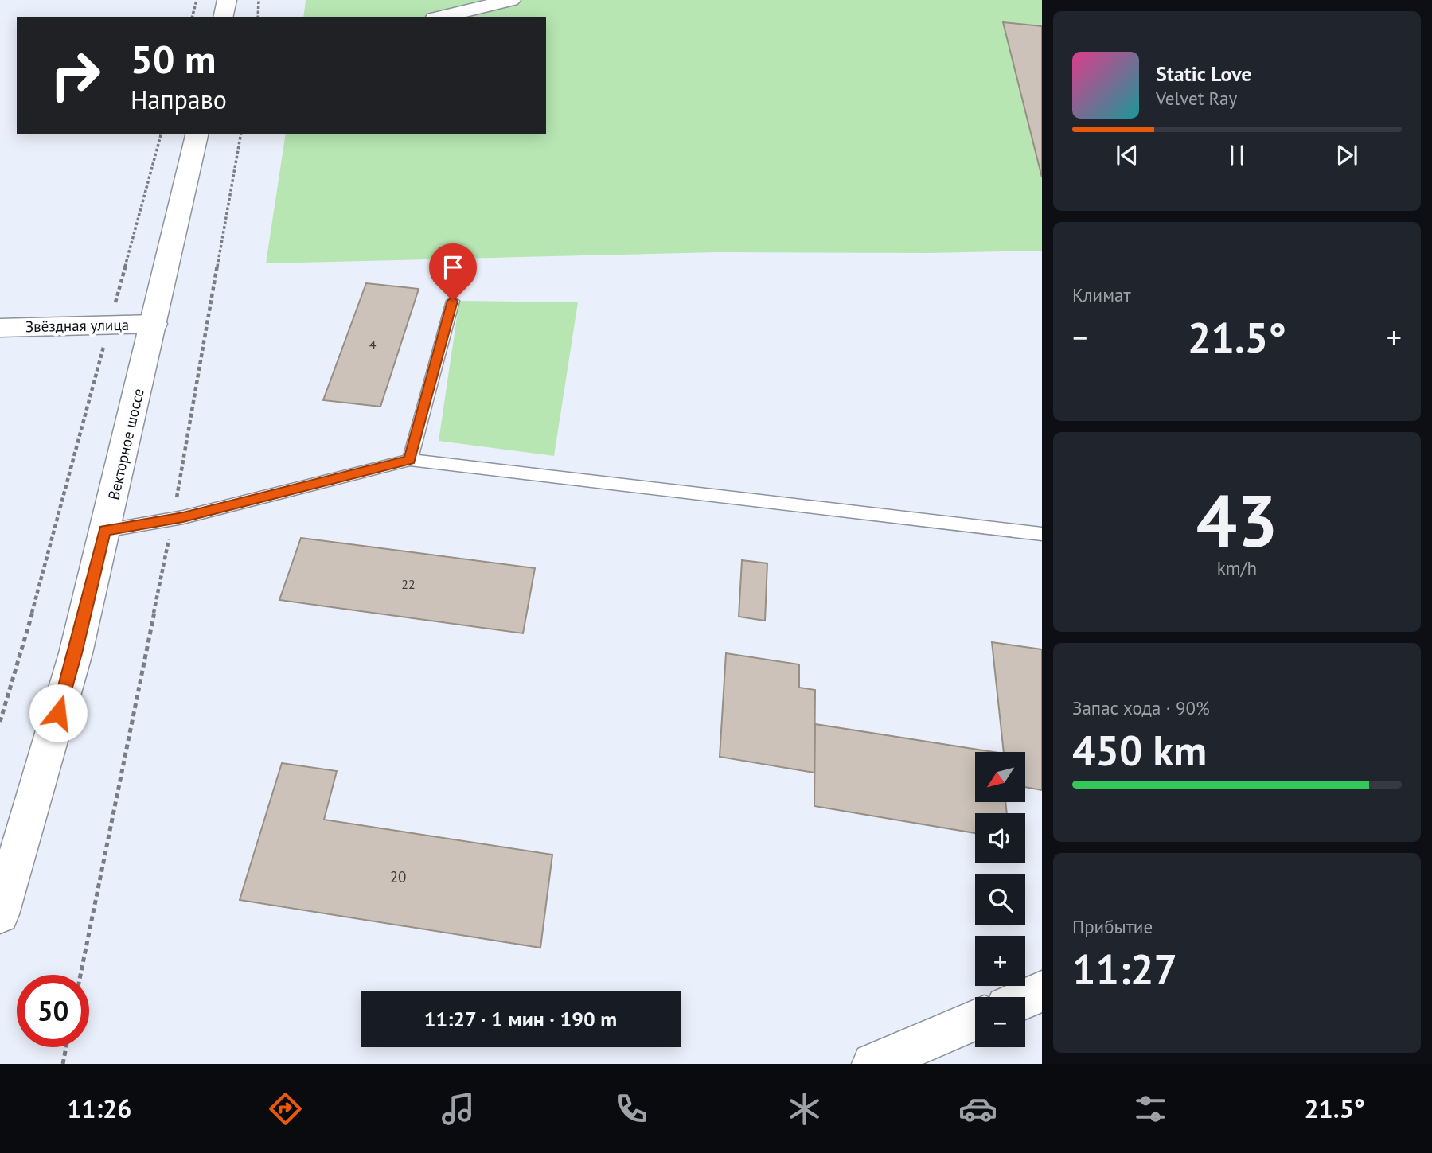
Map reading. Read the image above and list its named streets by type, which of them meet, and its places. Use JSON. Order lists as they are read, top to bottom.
{
  "streets": {
    "main road": ["Звёздная улица", "Векторное шоссе"]
  },
  "crossings": [
    ["Звёздная улица", "Векторное шоссе"]
  ],
  "house_numbers": ["4", "22", "20"],
  "north": "bottom left",
  "page": {
    "turn": ["50 m", "Направо"],
    "song": ["Static Love", "Velvet Ray"],
    "tile": [
      "Климат",
      ["43", "km/h"],
      ["Запас хода · 90%", "450 km"],
      ["Прибытие", "11:27"]
    ],
    "heat": ["−", "21.5°", "+"],
    "map_buttons": ["+", "−"],
    "limit": "50",
    "trip": "11:27 · 1 мин · 190 m",
    "tabs": ["11:26", "21.5°"]
  }
}
